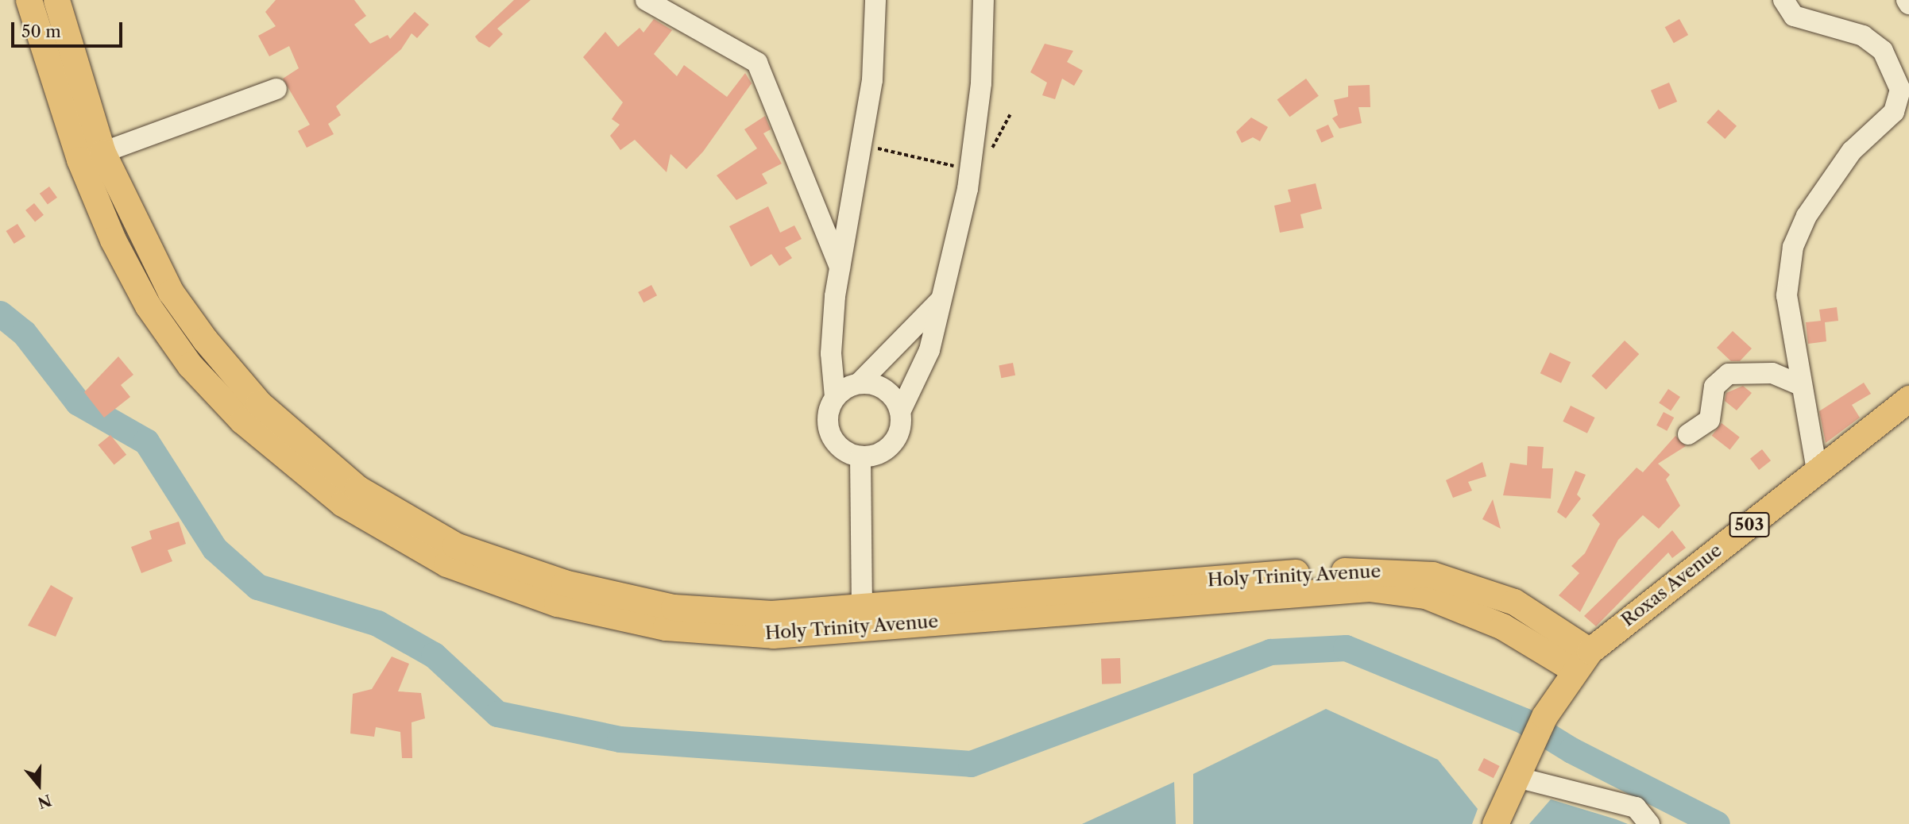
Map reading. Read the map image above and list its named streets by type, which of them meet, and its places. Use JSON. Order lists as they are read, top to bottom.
{
  "streets": {
    "main road": ["503", "Holy Trinity Avenue", "Roxas Avenue"]
  },
  "crossings": [
    ["Holy Trinity Avenue", "Roxas Avenue"]
  ],
  "scale_bar": "50 m",
  "north": "bottom"
}
